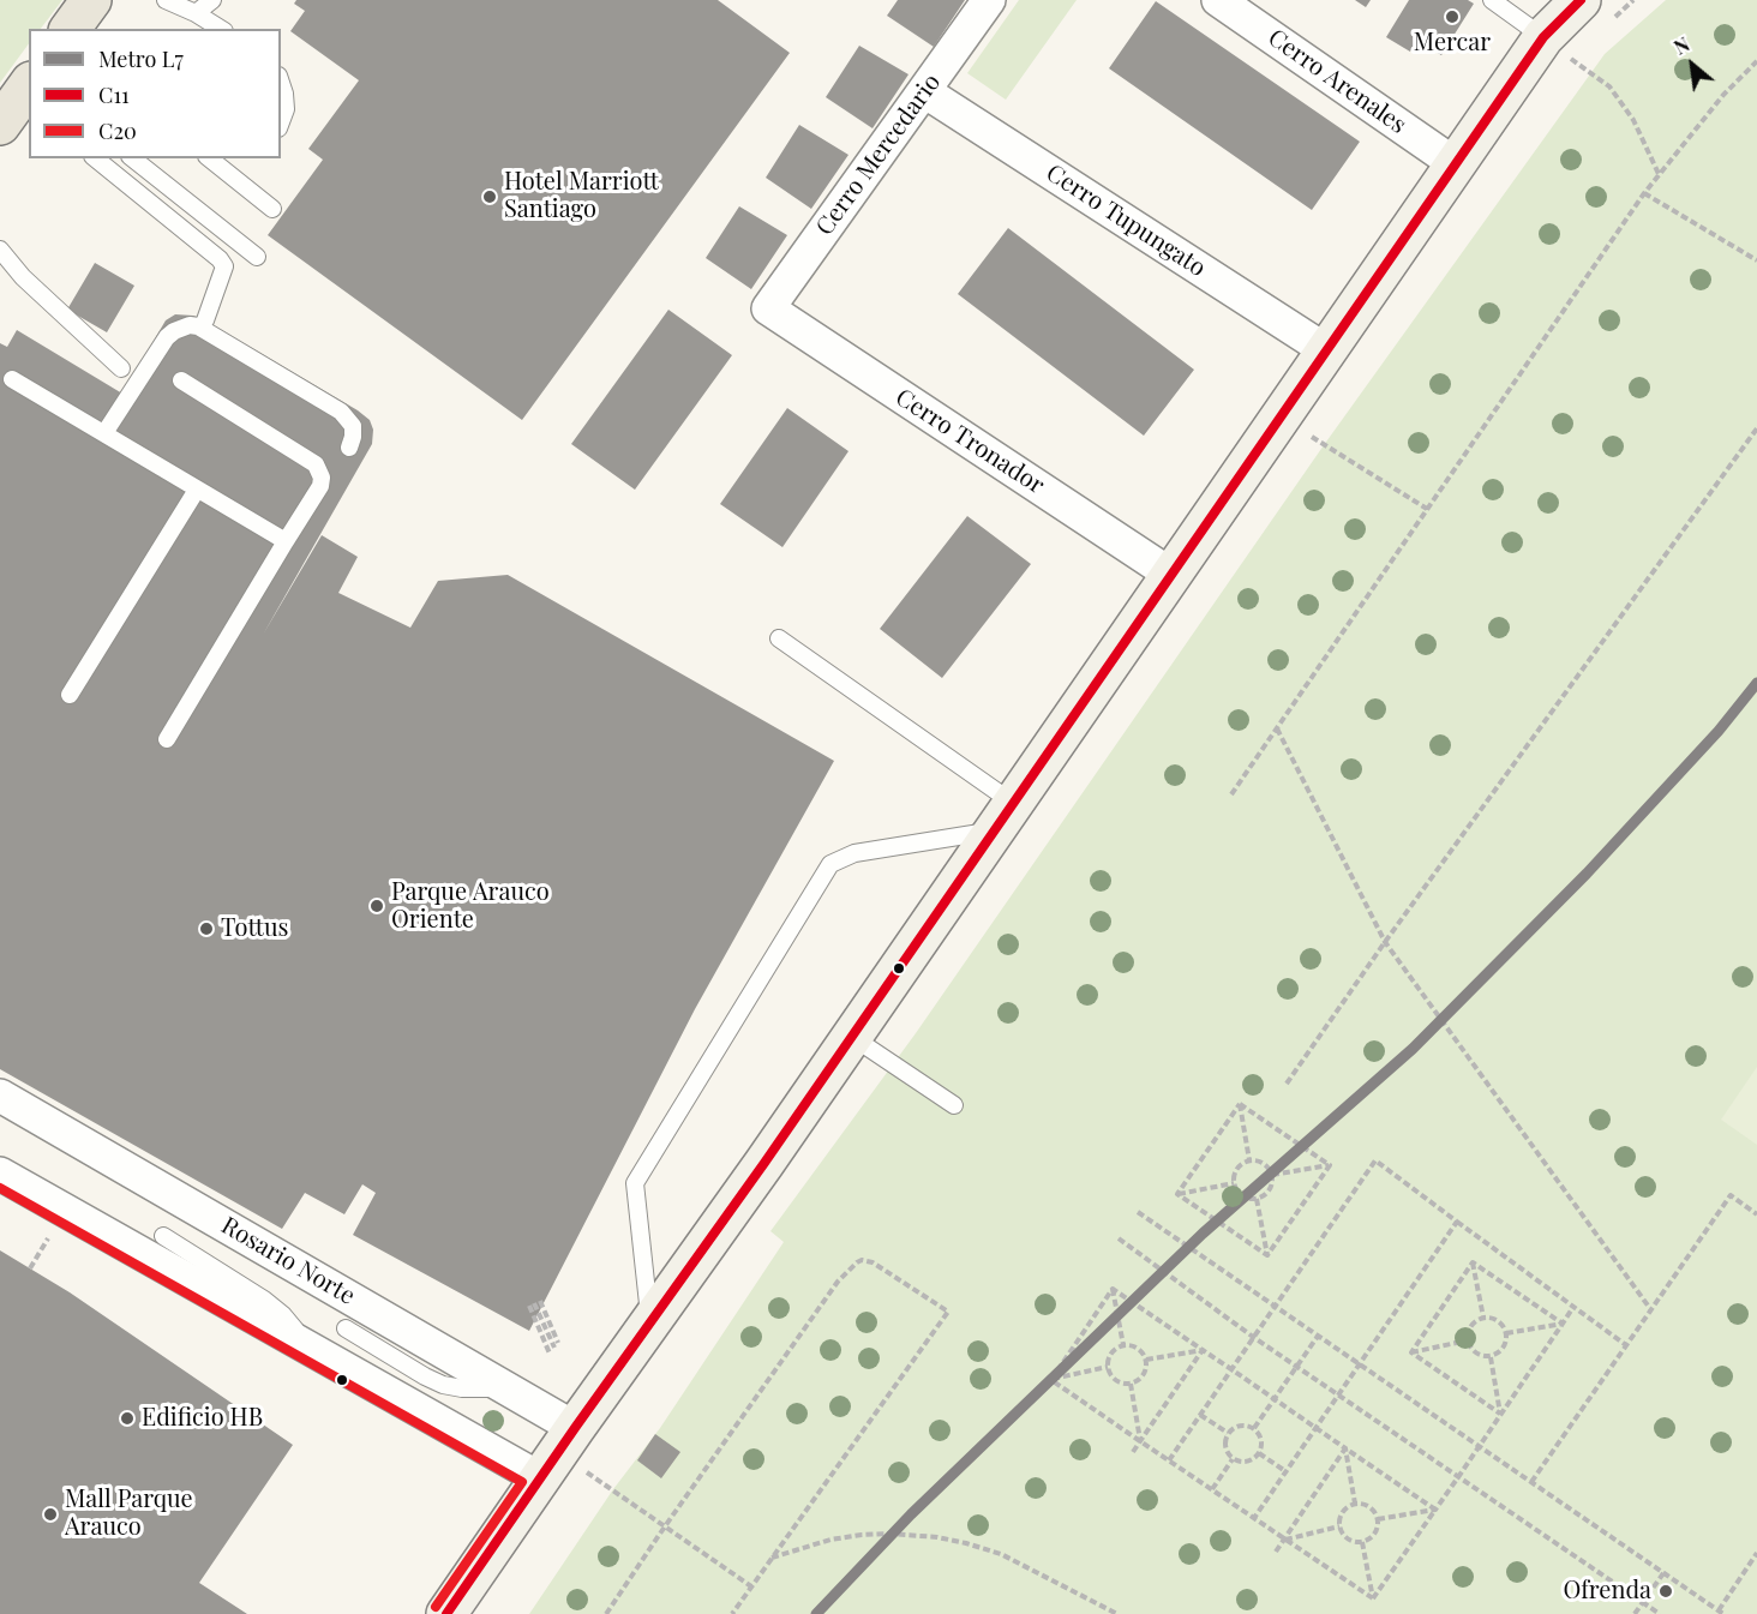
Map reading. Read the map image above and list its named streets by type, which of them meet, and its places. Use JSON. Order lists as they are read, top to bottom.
{
  "streets": {
    "street": [
      "Cerro Arenales",
      "Cerro Mercedario",
      "Cerro Tupungato",
      "Cerro Tronador",
      "Rosario Norte"
    ]
  },
  "crossings": [
    ["Cerro Mercedario", "Cerro Tupungato"],
    ["Cerro Mercedario", "Cerro Tronador"]
  ],
  "places": [
    "Mercar",
    "Hotel Marriott Santiago",
    "Parque Arauco Oriente",
    "Tottus",
    "Edificio HB",
    "Mall Parque Arauco",
    "Ofrenda"
  ],
  "lines": ["transit line C11", "metro line L7", "transit line C20"],
  "legend": ["Metro L7", "C11", "C20"],
  "north": "top left"
}
